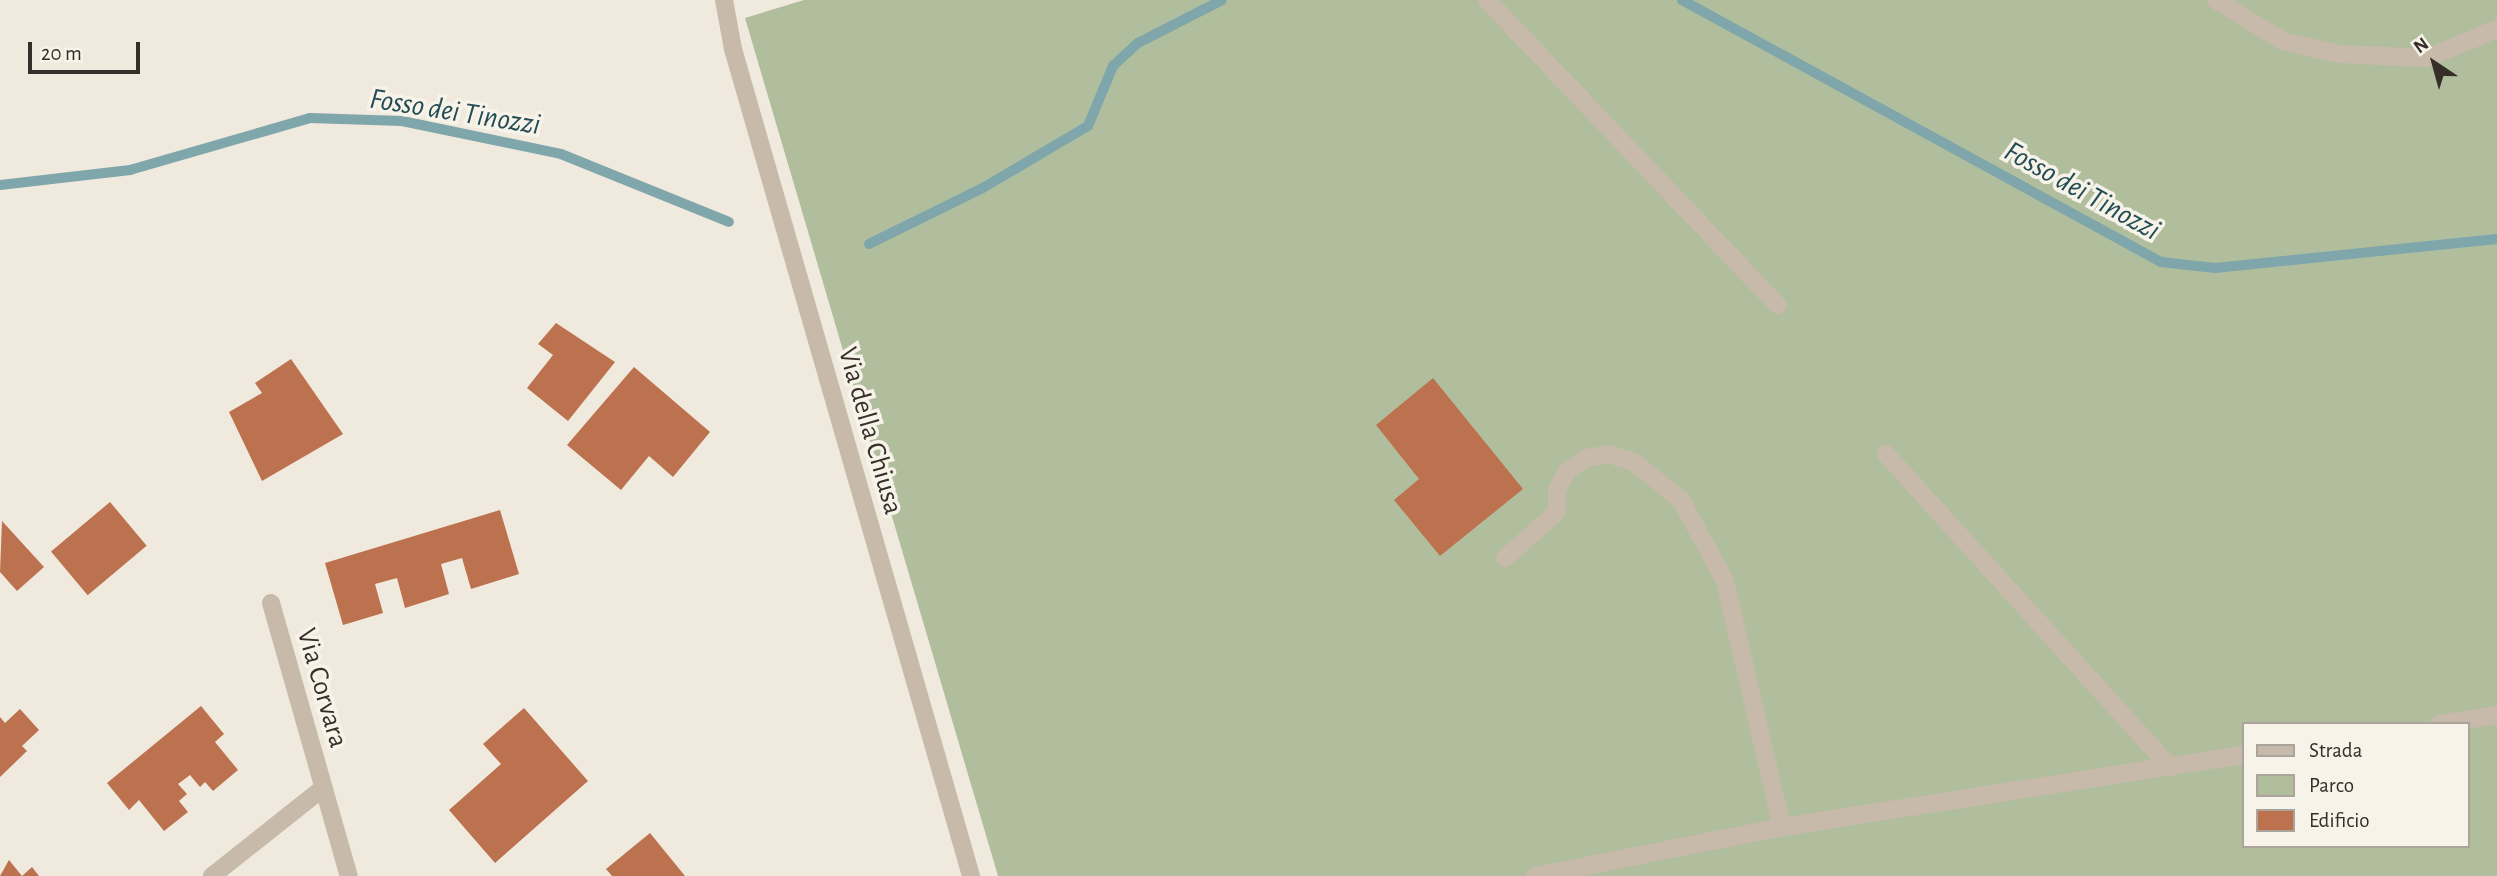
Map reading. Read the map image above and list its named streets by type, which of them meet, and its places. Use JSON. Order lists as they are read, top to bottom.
{
  "streets": {
    "street": ["Via della Chiusa", "Via Corvara"]
  },
  "water": ["Fosso dei Tinozzi"],
  "legend": ["Strada", "Parco", "Edificio"],
  "scale_bar": "20 m",
  "north": "top left"
}
